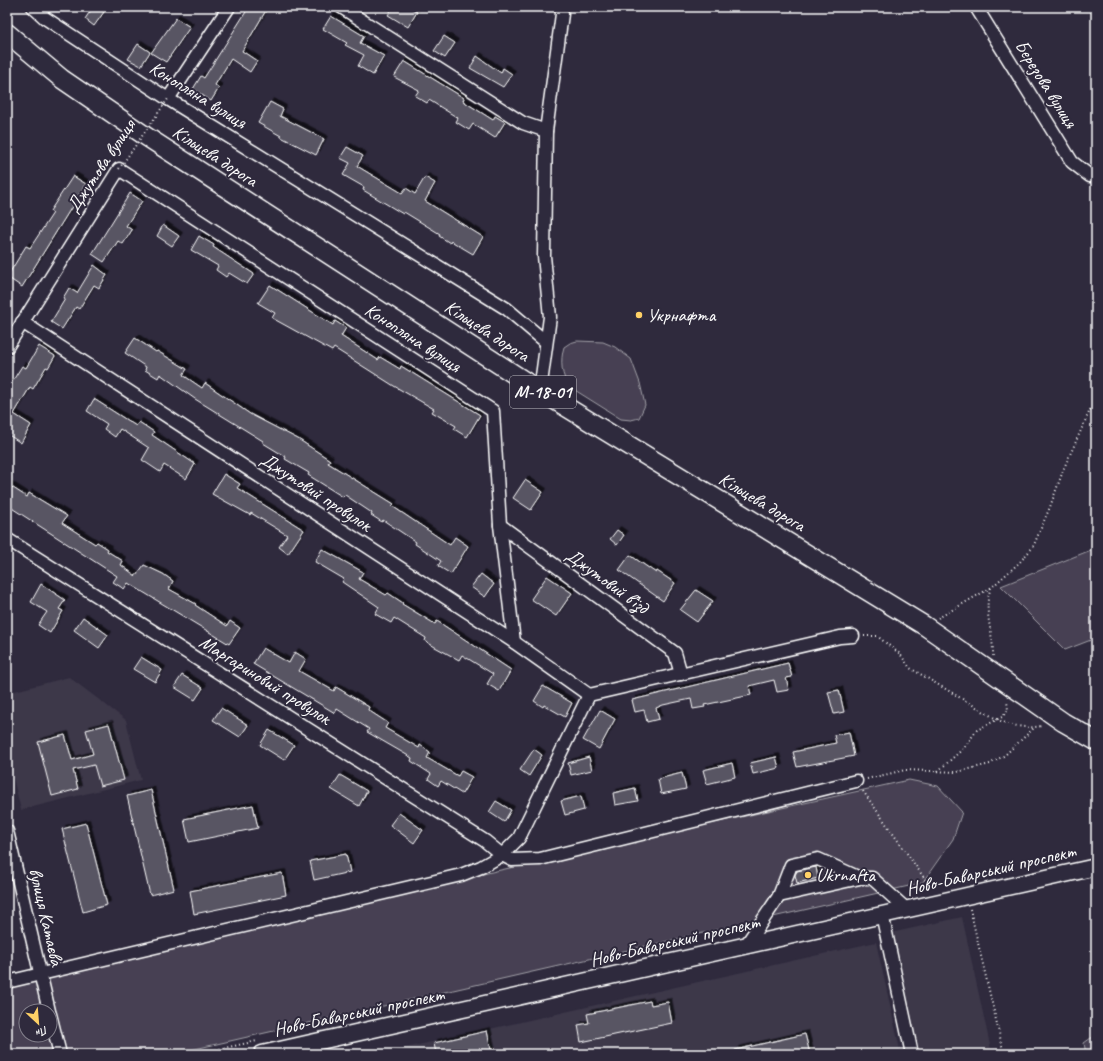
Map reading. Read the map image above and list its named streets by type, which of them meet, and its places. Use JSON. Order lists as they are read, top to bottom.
{
  "streets": {
    "highway": ["Кільцева дорога", "М-18-01"],
    "main road": ["Ново-Баварський проспект"],
    "street": [
      "Березова вулиця",
      "Конопляна вулиця",
      "Джутова вулиця",
      "Джутовий провулок",
      "Джутовий в’їзд",
      "Маргариновий провулок",
      "вулиця Катаєва"
    ]
  },
  "crossings": [
    ["Конопляна вулиця", "Джутова вулиця"],
    ["Конопляна вулиця", "Джутовий провулок"],
    ["Конопляна вулиця", "Джутовий в’їзд"],
    ["Джутова вулиця", "Джутовий провулок"]
  ],
  "places": ["Укрнафта", "Ukrnafta"],
  "north": "bottom right"
}
